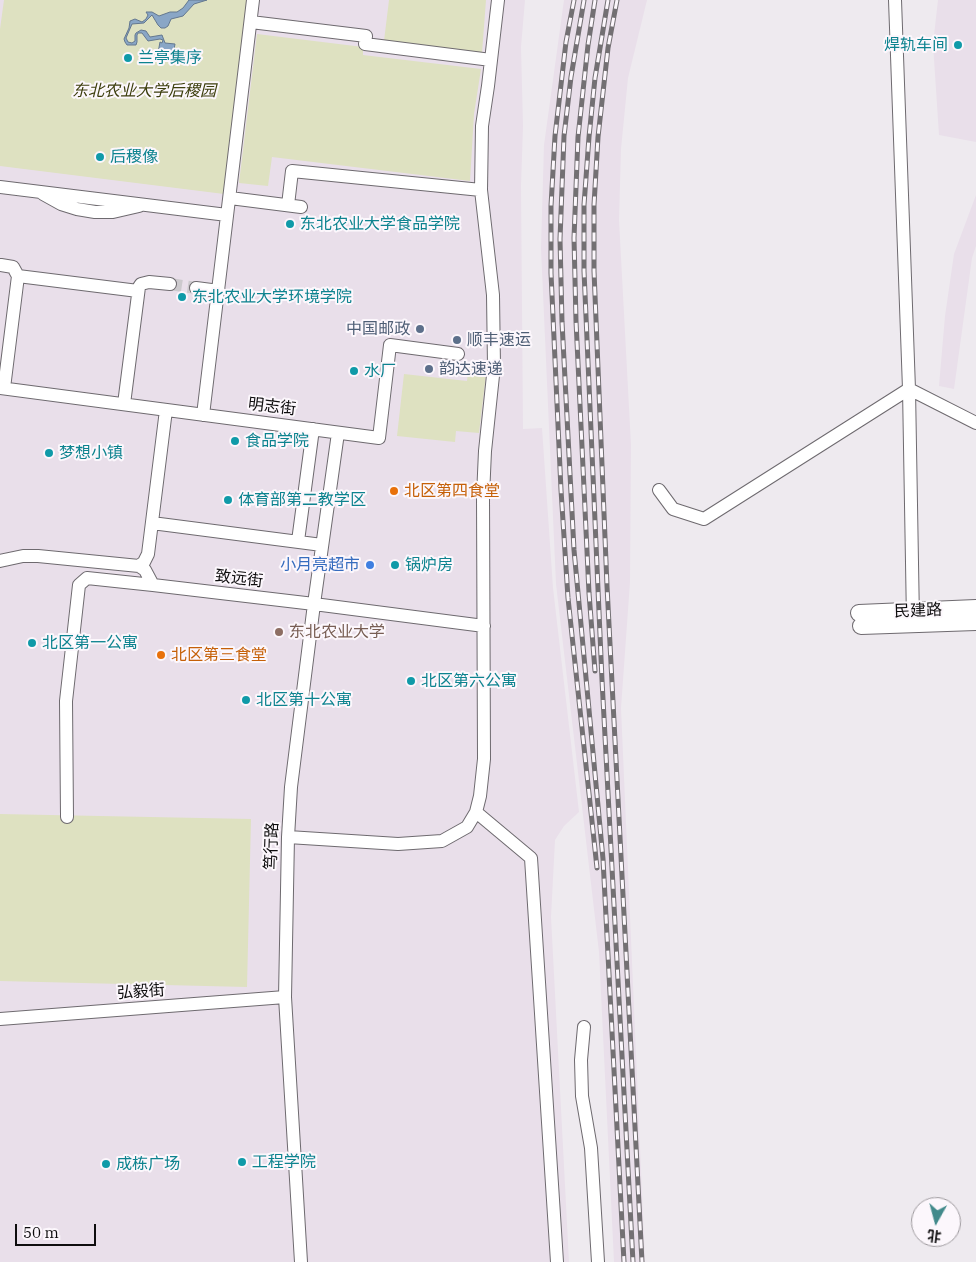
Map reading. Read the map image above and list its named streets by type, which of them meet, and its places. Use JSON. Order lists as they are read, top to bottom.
{
  "streets": {
    "street": [
      "明志街",
      "致远街",
      "民建路",
      "笃行路",
      "弘毅街"
    ]
  },
  "crossings": [
    ["明志街", "笃行路"],
    ["致远街", "笃行路"],
    ["笃行路", "弘毅街"]
  ],
  "parks": ["东北农业大学后稷园"],
  "places": [
    "焊轨车间",
    "兰亭集序",
    "后稷像",
    "东北农业大学食品学院",
    "东北农业大学环境学院",
    "中国邮政",
    "顺丰速运",
    "韵达速递",
    "水厂",
    "食品学院",
    "梦想小镇",
    "北区第四食堂",
    "体育部第二教学区",
    "小月亮超市",
    "锅炉房",
    "东北农业大学",
    "北区第一公寓",
    "北区第三食堂",
    "北区第六公寓",
    "北区第十公寓",
    "工程学院",
    "成栋广场"
  ],
  "scale_bar": "50 m",
  "north": "bottom"
}
